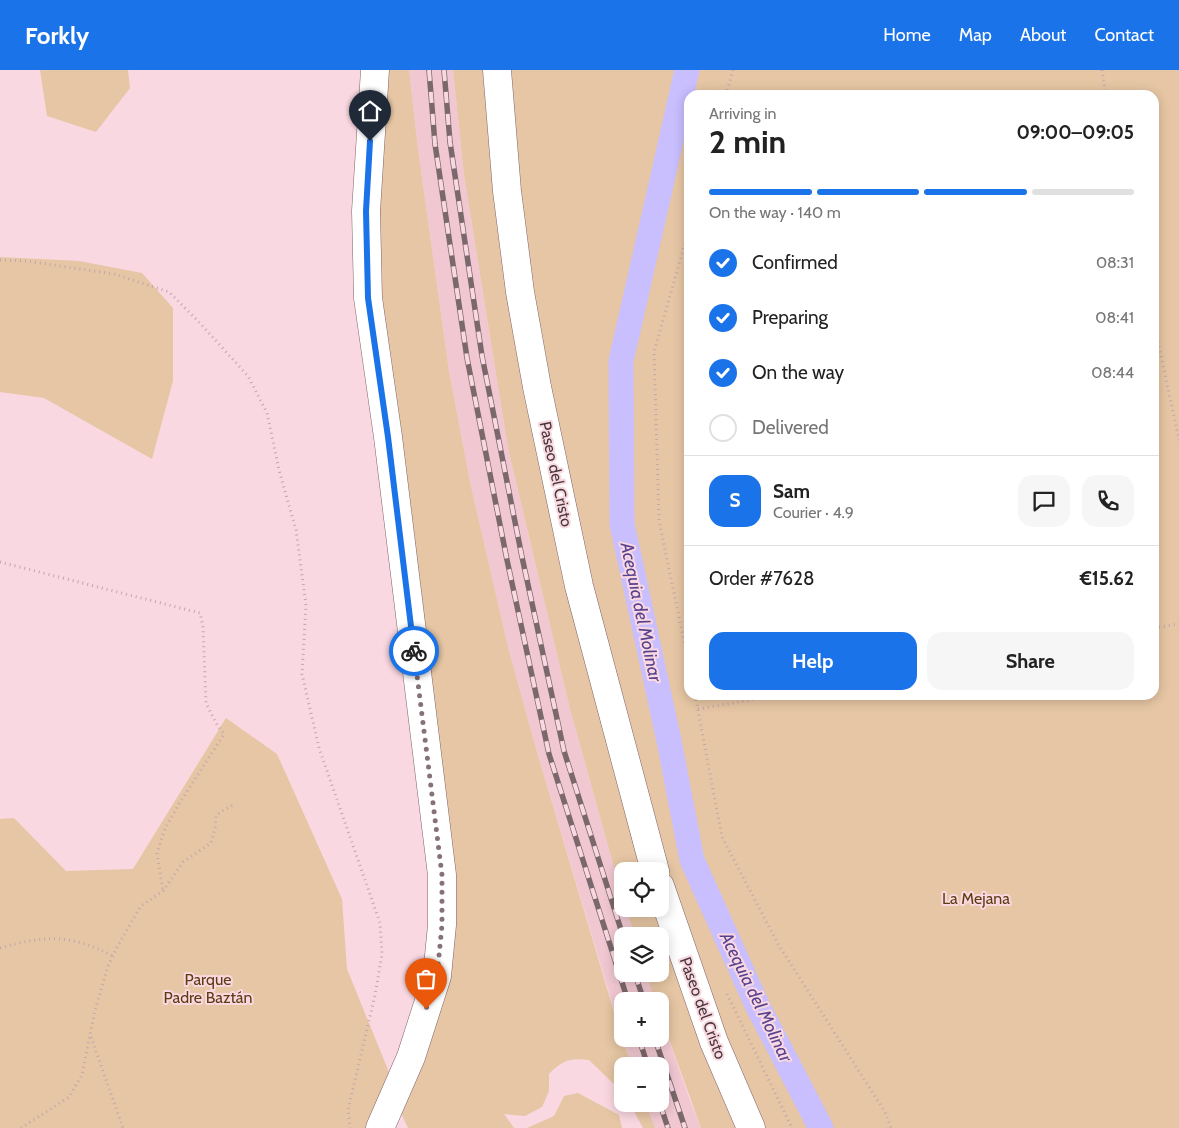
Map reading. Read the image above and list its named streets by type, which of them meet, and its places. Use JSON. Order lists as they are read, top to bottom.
{
  "streets": {
    "street": ["Paseo del Cristo"]
  },
  "water": ["Acequia del Molinar"],
  "parks": ["La Mejana", "Parque Padre Baztán"],
  "page": {
    "header": "Forkly",
    "nav": [
      "Home",
      "Map",
      "About",
      "Contact"
    ],
    "heading": ["2 min", "Arriving in", "09:00–09:05"],
    "panel": [
      "Sam",
      "Courier · 4.9",
      "Order #7628",
      "€15.62"
    ],
    "bar": "On the way · 140 m",
    "list": [
      ["Confirmed", "08:31"],
      ["Preparing", "08:41"],
      ["On the way", "08:44"],
      "Delivered"
    ],
    "round": "S",
    "buttons": ["Help", "Share"],
    "map_buttons": ["+", "−"]
  }
}
